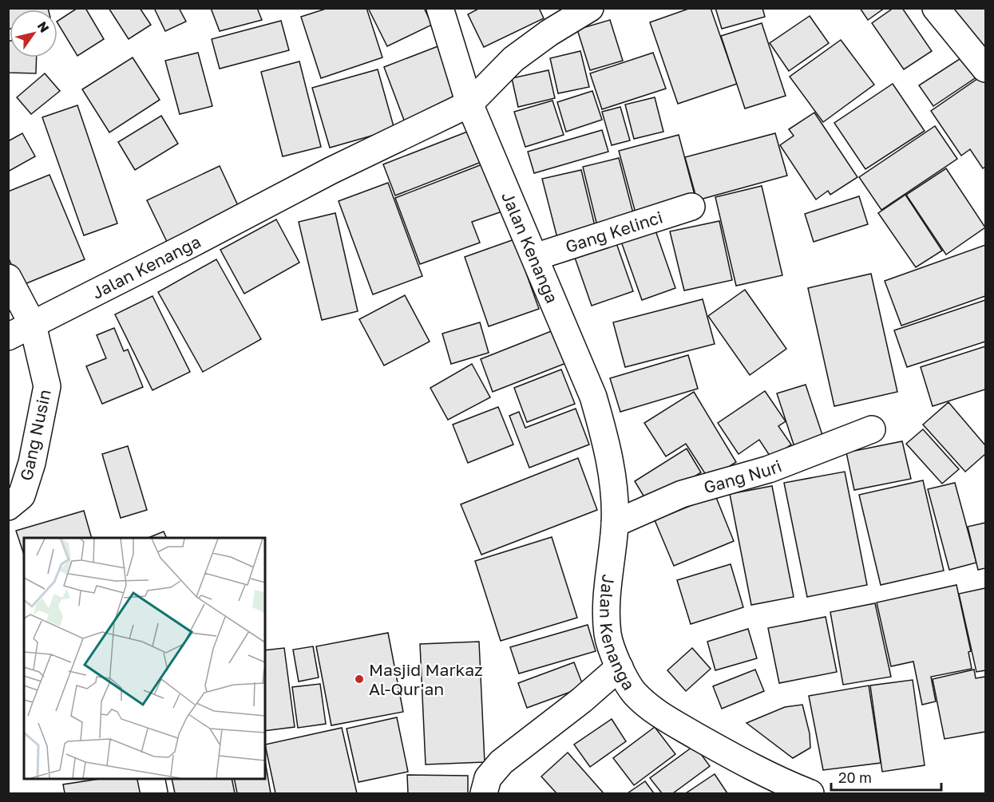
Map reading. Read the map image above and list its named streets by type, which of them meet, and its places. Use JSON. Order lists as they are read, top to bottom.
{
  "streets": {
    "street": [
      "Gang Kelinci",
      "Jalan Kenanga",
      "Gang Nusin",
      "Gang Nuri"
    ]
  },
  "crossings": [
    ["Gang Kelinci", "Jalan Kenanga"],
    ["Jalan Kenanga", "Gang Nusin"],
    ["Jalan Kenanga", "Gang Nuri"]
  ],
  "places": ["Masjid Markaz Al-Qur'an"],
  "scale_bar": "20 m",
  "north": "top right"
}
